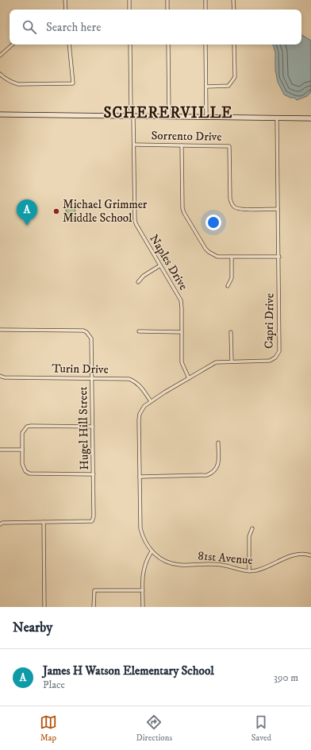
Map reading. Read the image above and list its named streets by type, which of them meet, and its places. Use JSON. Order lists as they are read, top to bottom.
{
  "streets": {
    "street": [
      "Sorrento Drive",
      "Naples Drive",
      "Capri Drive",
      "Turin Drive",
      "Hugel Hill Street",
      "81st Avenue"
    ]
  },
  "crossings": [
    ["Sorrento Drive", "Naples Drive"],
    ["Sorrento Drive", "Capri Drive"],
    ["Naples Drive", "Capri Drive"],
    ["Capri Drive", "Turin Drive"],
    ["Capri Drive", "81st Avenue"],
    ["Turin Drive", "Hugel Hill Street"]
  ],
  "districts": ["SCHERERVILLE"],
  "places": ["Michael Grimmer Middle School"],
  "page": {
    "search": "Search here",
    "pins": "A",
    "heading": "Nearby",
    "list": [
      {
        "mark": "A",
        "name": "James H Watson Elementary School",
        "note": "Place",
        "value": "390 m"
      }
    ],
    "nav": ["Map", "Directions", "Saved"]
  }
}
